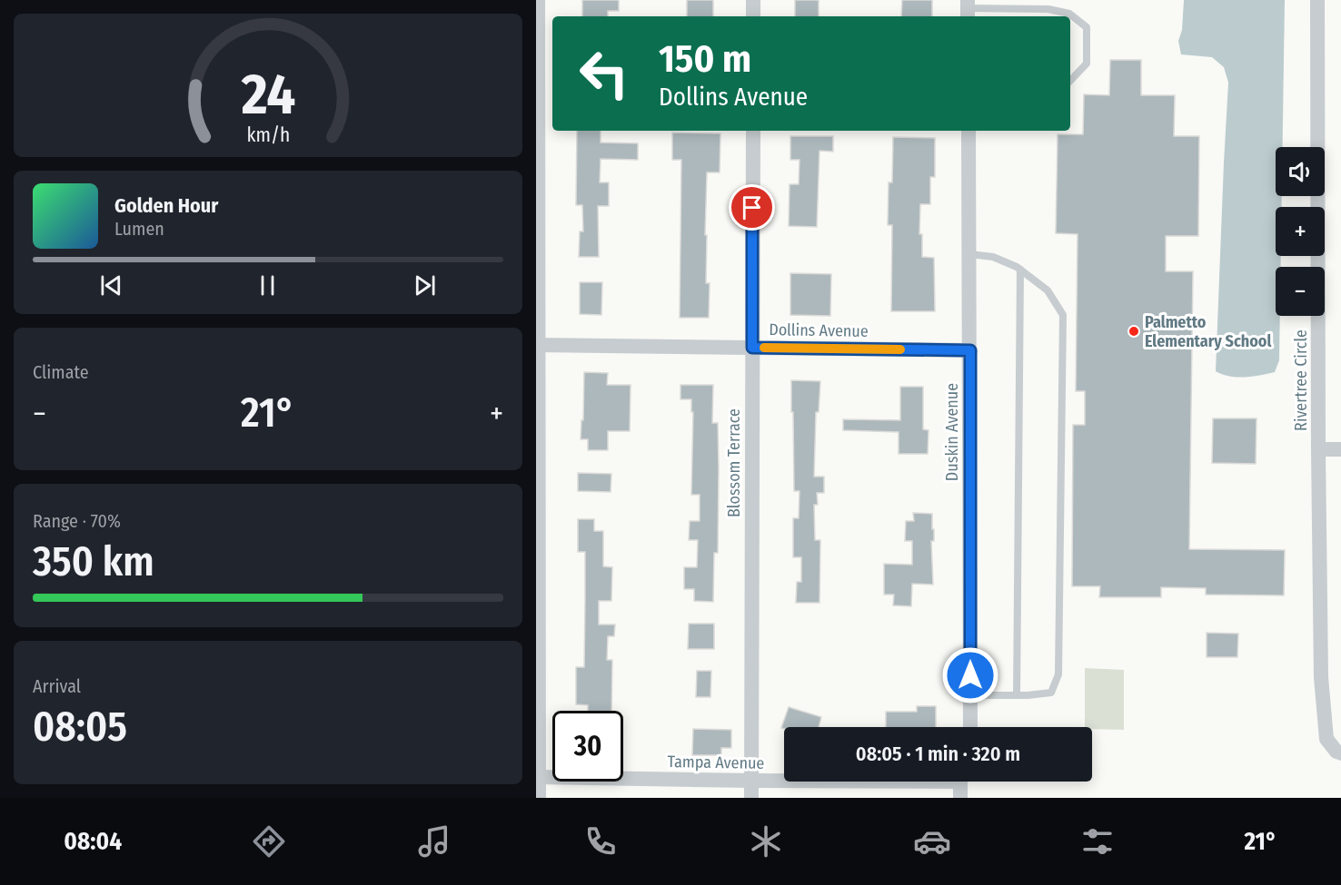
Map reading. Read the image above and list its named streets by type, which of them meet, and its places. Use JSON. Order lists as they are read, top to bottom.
{
  "streets": {
    "street": [
      "Dollins Avenue",
      "Rivertree Circle",
      "Duskin Avenue",
      "Blossom Terrace",
      "Tampa Avenue"
    ]
  },
  "crossings": [
    ["Dollins Avenue", "Duskin Avenue"],
    ["Dollins Avenue", "Blossom Terrace"],
    ["Blossom Terrace", "Tampa Avenue"]
  ],
  "places": ["Palmetto Elementary School"],
  "page": {
    "turn": ["150 m", "Dollins Avenue"],
    "map_buttons": ["+", "−"],
    "song": ["Golden Hour", "Lumen"],
    "tile": [
      "Climate",
      ["Range · 70%", "350 km"],
      ["Arrival", "08:05"]
    ],
    "heat": ["−", "21°", "+"],
    "limit": "30",
    "trip": "08:05 · 1 min · 320 m",
    "tabs": ["08:04", "21°"],
    "gauge": ["24", "km/h"]
  }
}
